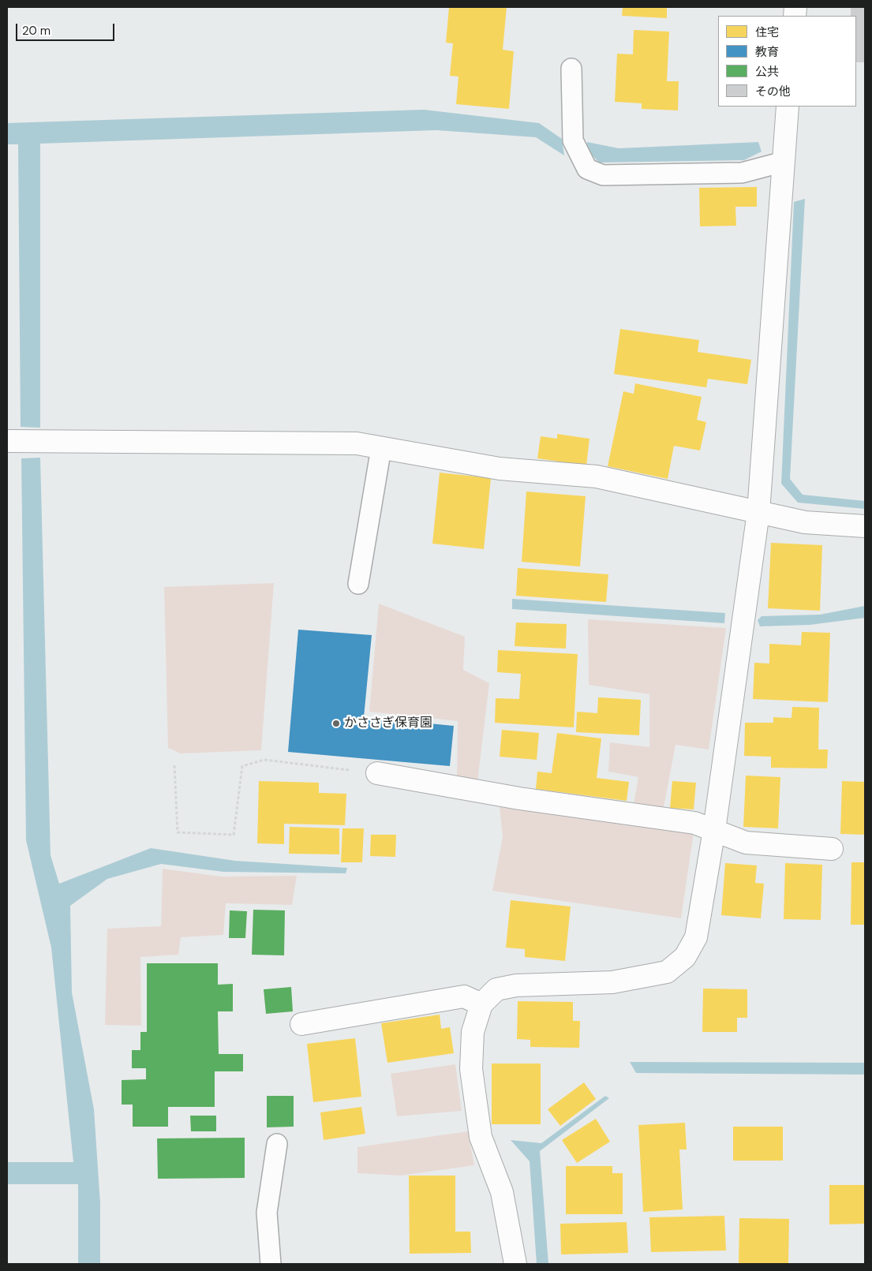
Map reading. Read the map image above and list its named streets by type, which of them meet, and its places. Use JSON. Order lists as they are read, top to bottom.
{
  "places": ["かささぎ保育園"],
  "legend": [
    "住宅",
    "教育",
    "公共",
    "その他"
  ],
  "scale_bar": "20 m"
}
